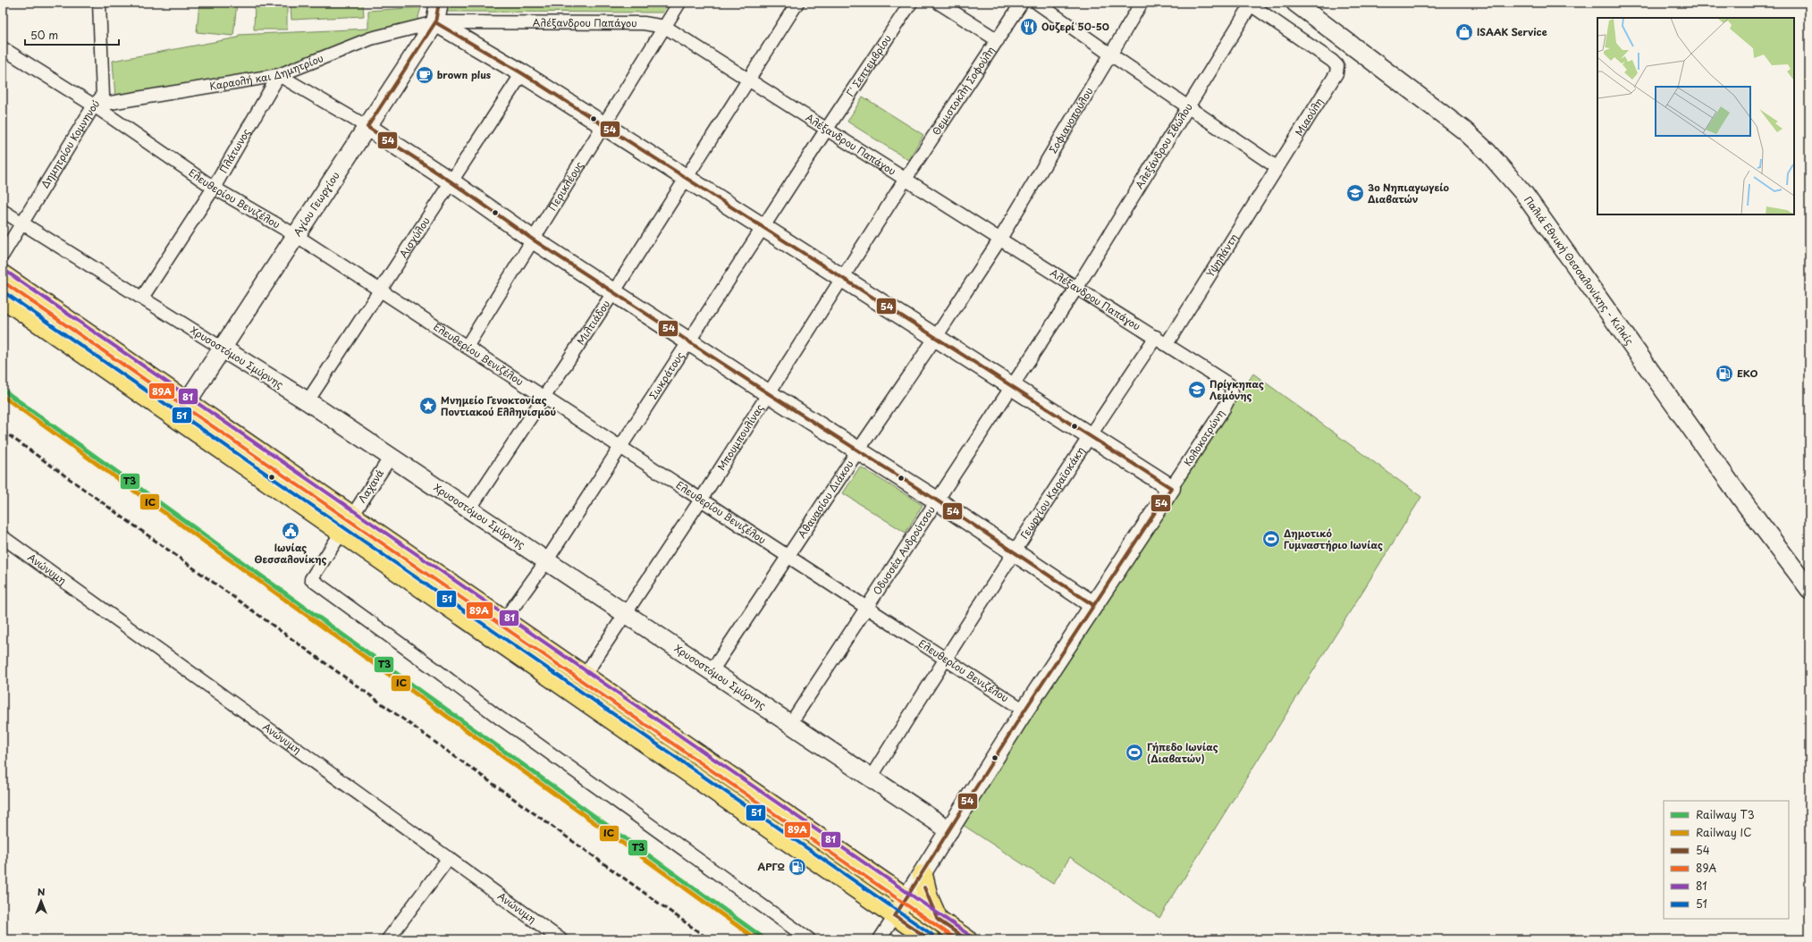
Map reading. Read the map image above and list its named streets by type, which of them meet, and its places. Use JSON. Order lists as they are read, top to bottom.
{
  "streets": {
    "street": [
      "Αλέξανδρου Παπάγου",
      "Γ' Σεπτεμβρίου",
      "Καραολή και Δημητρίου",
      "Θεμιστοκλή Σοφούλη",
      "Μιαούλη",
      "Σοφιανοπούλου",
      "Δημητρίου Κομνηνού",
      "Αλεξάνδρου Σβώλου",
      "Πλάτωνος",
      "Περικλέους",
      "Ελευθερίου Βενιζέλου",
      "Αγίου Γεωργίου",
      "Αισχύλου",
      "Υψηλάντη",
      "Παλιά Εθνική Θεσσαλονίκης - Κιλκίς",
      "Μιλτιάδου",
      "Χρυσοστόμου Σμύρνης",
      "Σωκράτους",
      "Μπουμπουλίνας",
      "Κολοκοτρώνη",
      "Λαχανά",
      "Γεωργίου Καραϊσκάκη",
      "Αθανασίου Διάκου",
      "Οδυσσέα Ανδρούτσου",
      "Ανώνυμη"
    ]
  },
  "crossings": [
    ["Αλέξανδρου Παπάγου", "Γ' Σεπτεμβρίου"],
    ["Αλέξανδρου Παπάγου", "Καραολή και Δημητρίου"],
    ["Αλέξανδρου Παπάγου", "Θεμιστοκλή Σοφούλη"],
    ["Αλέξανδρου Παπάγου", "Σοφιανοπούλου"],
    ["Αλέξανδρου Παπάγου", "Αλεξάνδρου Σβώλου"],
    ["Αλέξανδρου Παπάγου", "Περικλέους"],
    ["Αλέξανδρου Παπάγου", "Αγίου Γεωργίου"],
    ["Αλέξανδρου Παπάγου", "Υψηλάντη"],
    ["Αλέξανδρου Παπάγου", "Μιλτιάδου"],
    ["Αλέξανδρου Παπάγου", "Σωκράτους"],
    ["Αλέξανδρου Παπάγου", "Μπουμπουλίνας"],
    ["Αλέξανδρου Παπάγου", "Κολοκοτρώνη"],
    ["Αλέξανδρου Παπάγου", "Γεωργίου Καραϊσκάκη"],
    ["Αλέξανδρου Παπάγου", "Αθανασίου Διάκου"],
    ["Αλέξανδρου Παπάγου", "Οδυσσέα Ανδρούτσου"],
    ["Γ' Σεπτεμβρίου", "Σωκράτους"],
    ["Καραολή και Δημητρίου", "Δημητρίου Κομνηνού"],
    ["Καραολή και Δημητρίου", "Πλάτωνος"],
    ["Καραολή και Δημητρίου", "Ελευθερίου Βενιζέλου"],
    ["Καραολή και Δημητρίου", "Αγίου Γεωργίου"],
    ["Θεμιστοκλή Σοφούλη", "Μπουμπουλίνας"],
    ["Μιαούλη", "Αλεξάνδρου Σβώλου"],
    ["Μιαούλη", "Υψηλάντη"],
    ["Σοφιανοπούλου", "Αθανασίου Διάκου"],
    ["Δημητρίου Κομνηνού", "Ελευθερίου Βενιζέλου"],
    ["Δημητρίου Κομνηνού", "Χρυσοστόμου Σμύρνης"],
    ["Αλεξάνδρου Σβώλου", "Οδυσσέα Ανδρούτσου"],
    ["Πλάτωνος", "Ελευθερίου Βενιζέλου"],
    ["Πλάτωνος", "Χρυσοστόμου Σμύρνης"],
    ["Περικλέους", "Ελευθερίου Βενιζέλου"],
    ["Ελευθερίου Βενιζέλου", "Αγίου Γεωργίου"],
    ["Ελευθερίου Βενιζέλου", "Αισχύλου"],
    ["Ελευθερίου Βενιζέλου", "Μιλτιάδου"],
    ["Ελευθερίου Βενιζέλου", "Σωκράτους"],
    ["Ελευθερίου Βενιζέλου", "Μπουμπουλίνας"],
    ["Ελευθερίου Βενιζέλου", "Γεωργίου Καραϊσκάκη"],
    ["Ελευθερίου Βενιζέλου", "Αθανασίου Διάκου"],
    ["Ελευθερίου Βενιζέλου", "Οδυσσέα Ανδρούτσου"],
    ["Αγίου Γεωργίου", "Χρυσοστόμου Σμύρνης"],
    ["Αισχύλου", "Χρυσοστόμου Σμύρνης"],
    ["Υψηλάντη", "Γεωργίου Καραϊσκάκη"],
    ["Μιλτιάδου", "Χρυσοστόμου Σμύρνης"],
    ["Χρυσοστόμου Σμύρνης", "Σωκράτους"],
    ["Χρυσοστόμου Σμύρνης", "Μπουμπουλίνας"],
    ["Χρυσοστόμου Σμύρνης", "Λαχανά"],
    ["Χρυσοστόμου Σμύρνης", "Γεωργίου Καραϊσκάκη"],
    ["Χρυσοστόμου Σμύρνης", "Αθανασίου Διάκου"],
    ["Χρυσοστόμου Σμύρνης", "Οδυσσέα Ανδρούτσου"]
  ],
  "places": {
    "restaurant": ["Ουζερί 50-50"],
    "shop": ["ISAAK Service"],
    "cafe": ["brown plus"],
    "school or university": ["3ο Νηπιαγωγείο Διαβατών", "Πρίγκηπας Λεμόνης"],
    "fuel station": ["EKO", "ΑΡΓΩ"],
    "place": ["Μνημείο Γενοκτονίας Ποντιακού Ελληνισμού"],
    "public building": ["Ιωνίας Θεσσαλονίκης"],
    "sports": ["Δημοτικό Γυμναστήριο Ιωνίας", "Γήπεδο Ιωνίας (Διαβατών)"]
  },
  "lines": [
    "transit line 54",
    "transit line 81",
    "transit line 89Α",
    "transit line 51",
    "rail line T3",
    "rail line IC"
  ],
  "legend": [
    "Railway T3",
    "Railway IC",
    "54",
    "89Α",
    "81",
    "51"
  ],
  "scale_bar": "50 m",
  "north": "top"
}
